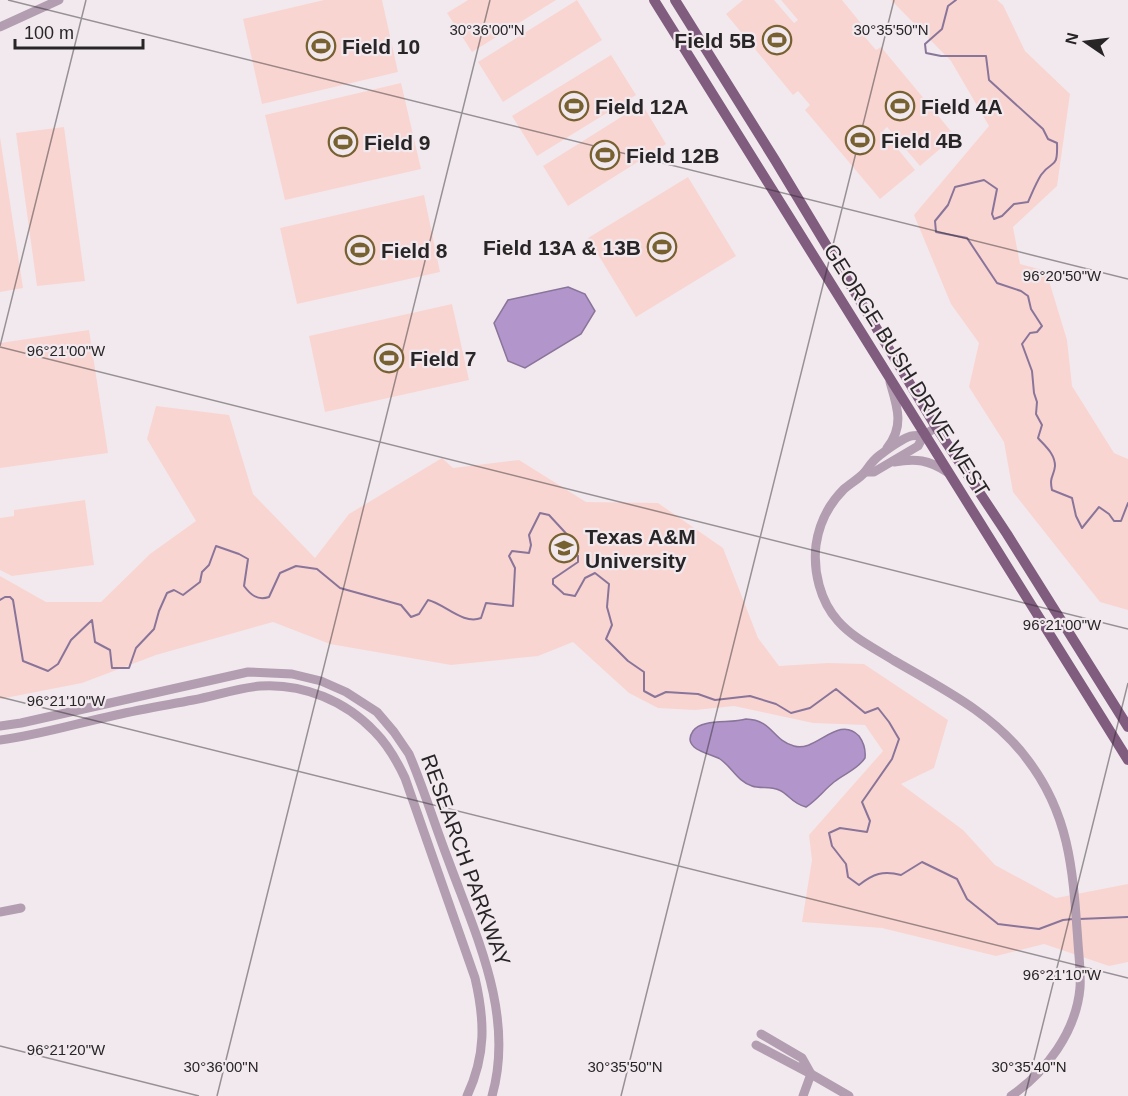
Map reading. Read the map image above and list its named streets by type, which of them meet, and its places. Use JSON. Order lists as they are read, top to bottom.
{
  "streets": {
    "main road": ["GEORGE BUSH DRIVE WEST"],
    "street": ["RESEARCH PARKWAY"]
  },
  "places": {
    "sports": [
      "Field 5B",
      "Field 10",
      "Field 12A",
      "Field 4A",
      "Field 4B",
      "Field 9",
      "Field 12B",
      "Field 13A & 13B",
      "Field 8",
      "Field 7"
    ],
    "school or university": ["Texas A&M University"]
  },
  "scale_bar": "100 m",
  "north": "left",
  "coordinates": [
    "30°36'00\"N",
    "30°35'50\"N",
    "96°20'50\"W",
    "96°21'00\"W",
    "96°21'10\"W",
    "96°21'20\"W",
    "30°35'40\"N"
  ]
}
